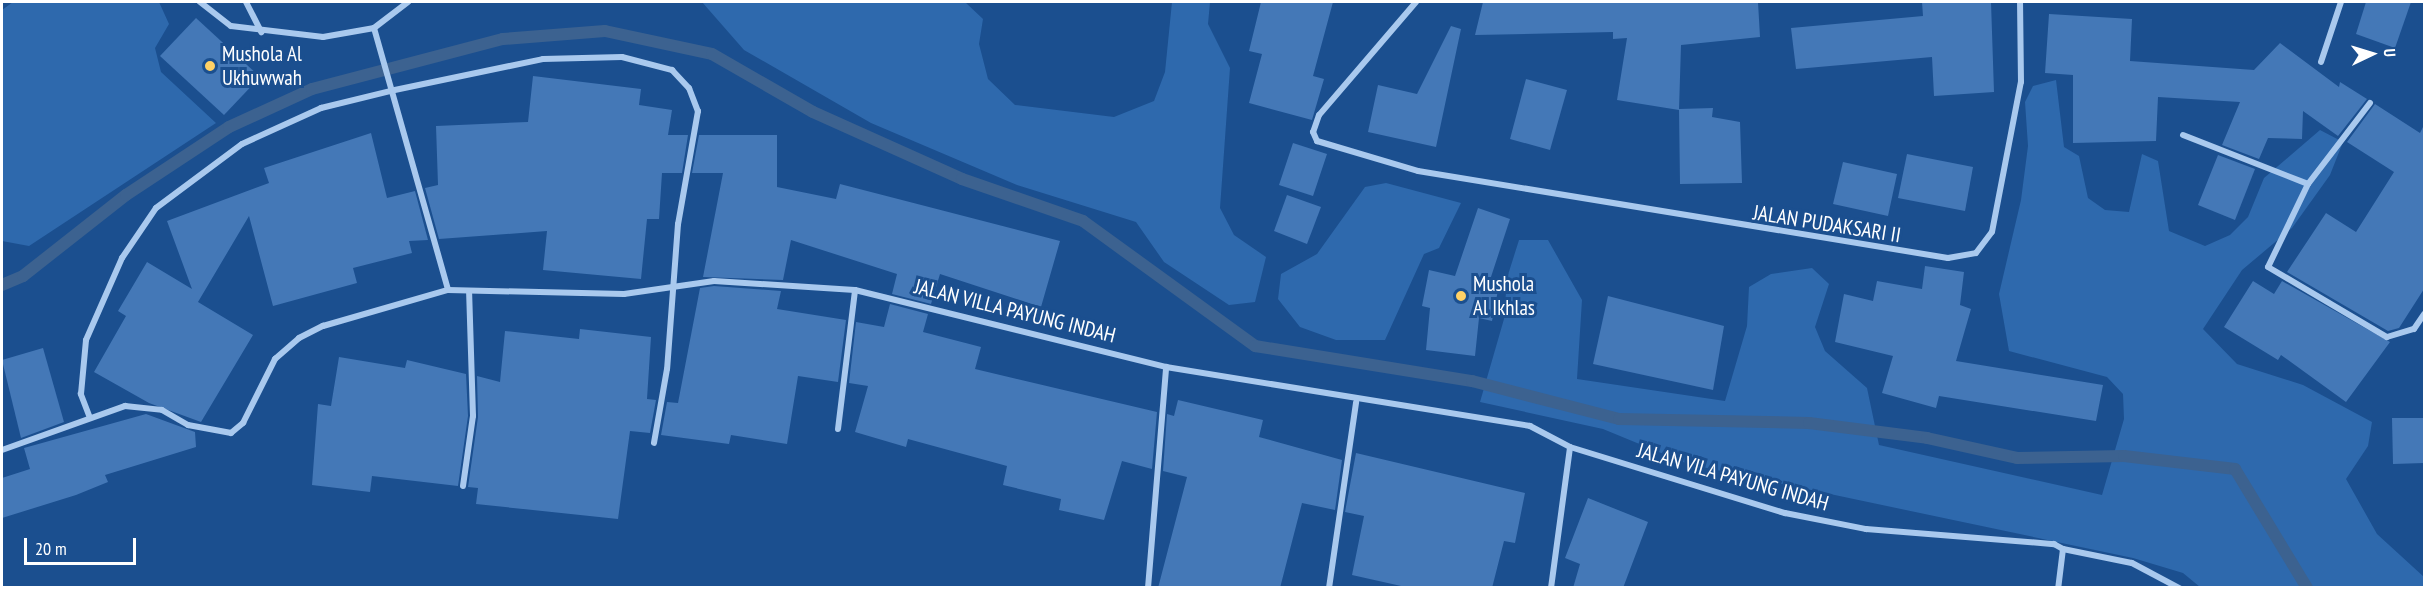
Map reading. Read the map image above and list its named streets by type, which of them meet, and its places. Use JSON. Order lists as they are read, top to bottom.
{
  "streets": {
    "street": ["JALAN PUDAKSARI II", "JALAN VILLA PAYUNG INDAH", "JALAN VILA PAYUNG INDAH"]
  },
  "crossings": [
    ["JALAN VILLA PAYUNG INDAH", "JALAN VILA PAYUNG INDAH"]
  ],
  "places": ["Mushola Al Ukhuwwah", "Mushola Al Ikhlas"],
  "scale_bar": "20 m",
  "north": "right"
}
